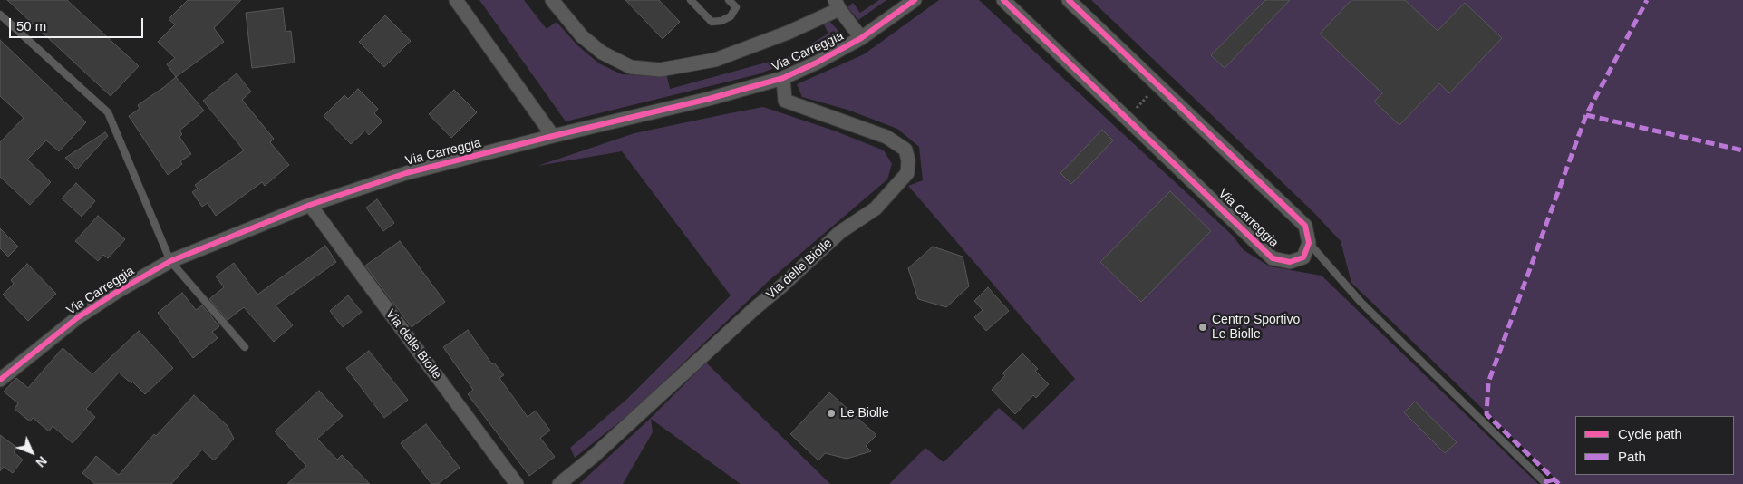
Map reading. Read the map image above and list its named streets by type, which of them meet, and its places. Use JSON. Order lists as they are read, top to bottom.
{
  "streets": {
    "street": ["Via Carreggia", "Via delle Biolle"]
  },
  "crossings": [
    ["Via Carreggia", "Via delle Biolle"]
  ],
  "places": ["Centro Sportivo Le Biolle", "Le Biolle"],
  "legend": ["Cycle path", "Path"],
  "scale_bar": "50 m",
  "north": "bottom right"
}
